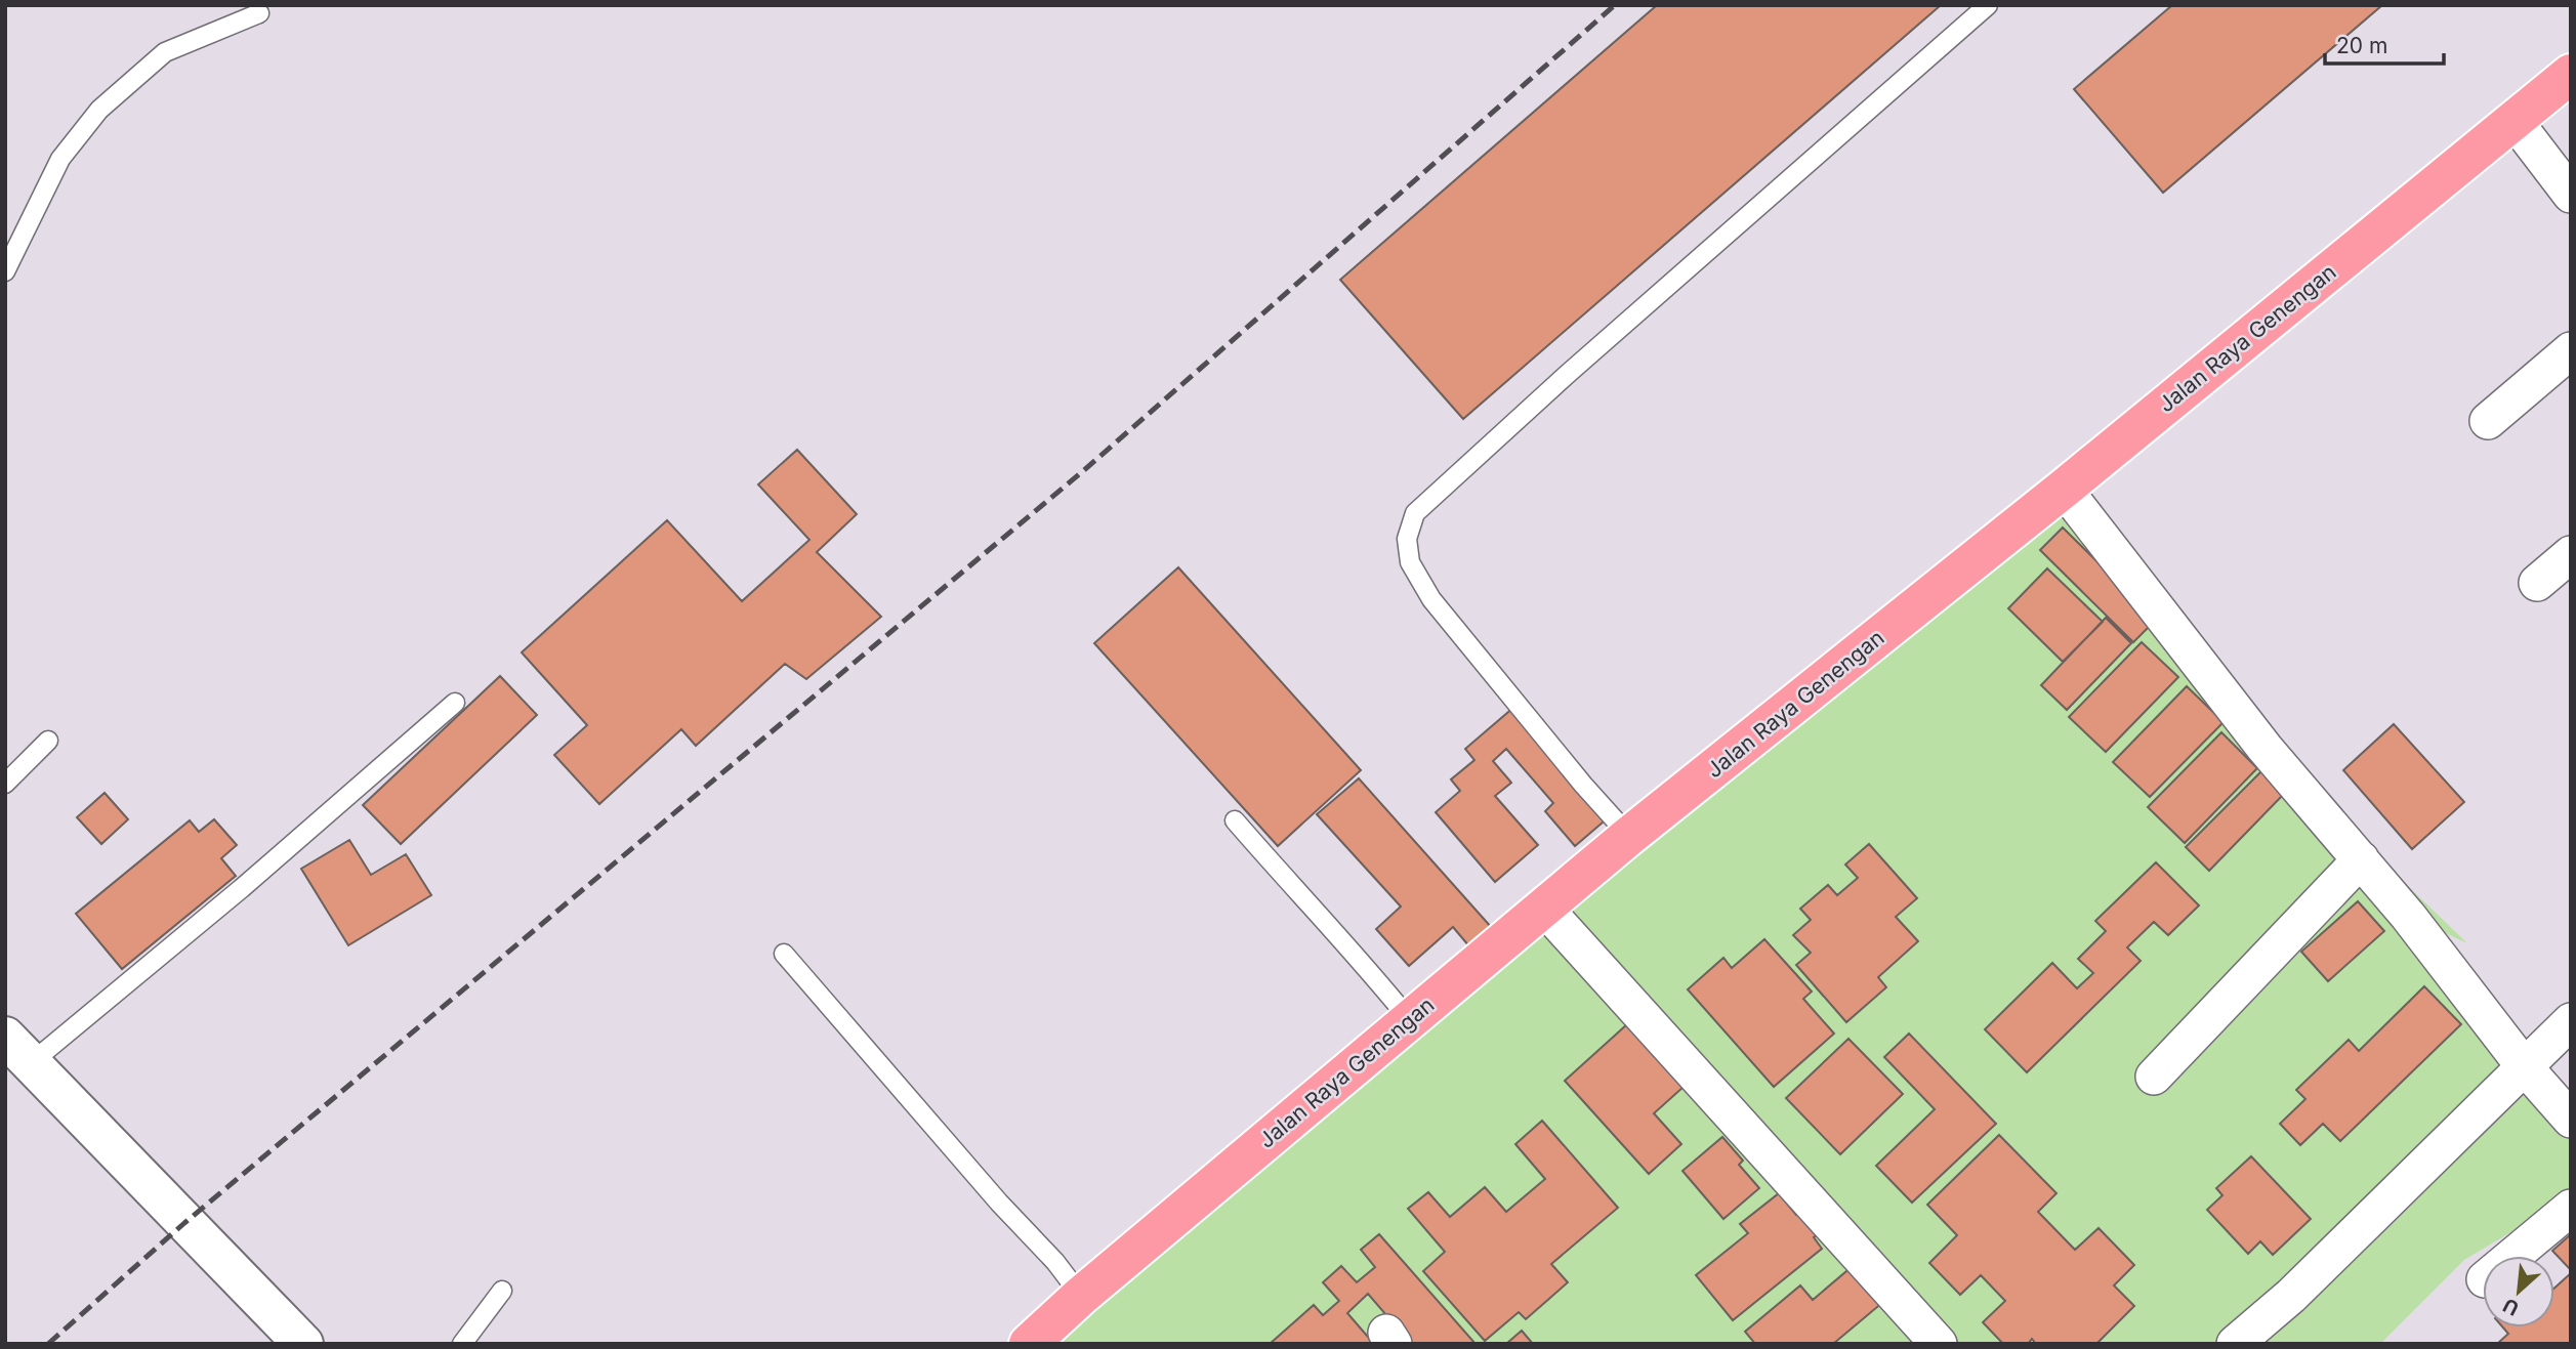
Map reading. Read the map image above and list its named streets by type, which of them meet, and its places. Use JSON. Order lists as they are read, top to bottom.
{
  "streets": {
    "highway": ["Jalan Raya Genengan"]
  },
  "scale_bar": "20 m",
  "north": "bottom left"
}
